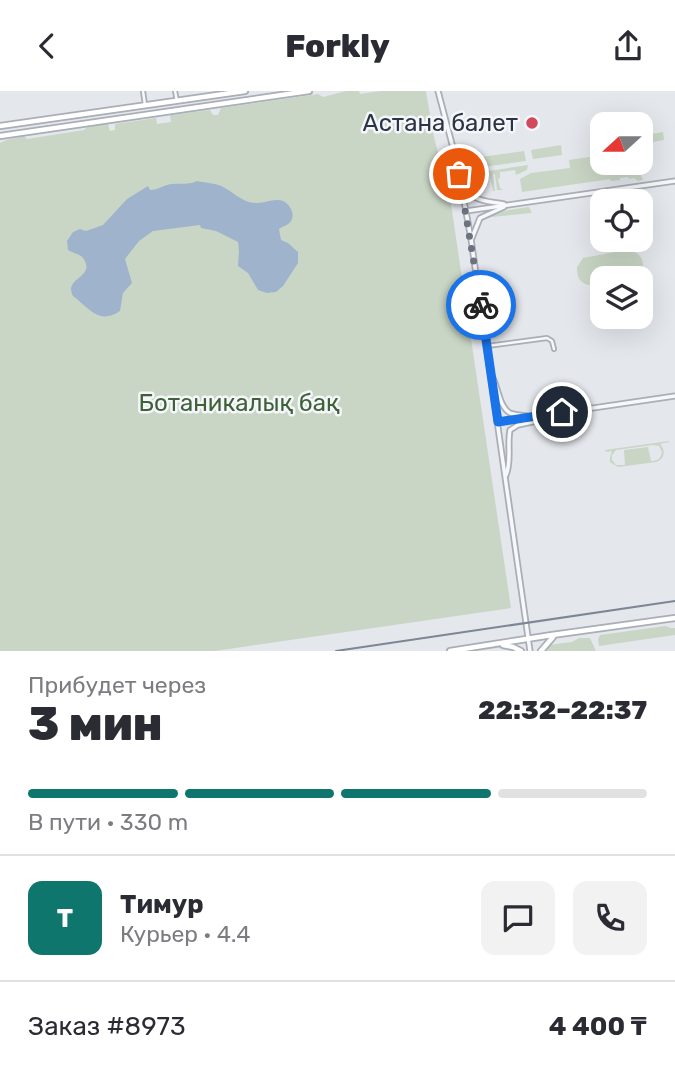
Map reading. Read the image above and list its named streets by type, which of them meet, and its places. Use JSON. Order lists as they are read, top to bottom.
{
  "parks": ["Ботаникалық бақ"],
  "places": ["Астана балет"],
  "north": "left",
  "page": {
    "header": "Forkly",
    "heading": ["3 мин", "Прибудет через", "22:32–22:37"],
    "panel": [
      "Тимур",
      "Курьер · 4.4",
      "Заказ #8973",
      "4 400 ₸"
    ],
    "bar": "В пути · 330 m",
    "round": "Т"
  }
}
